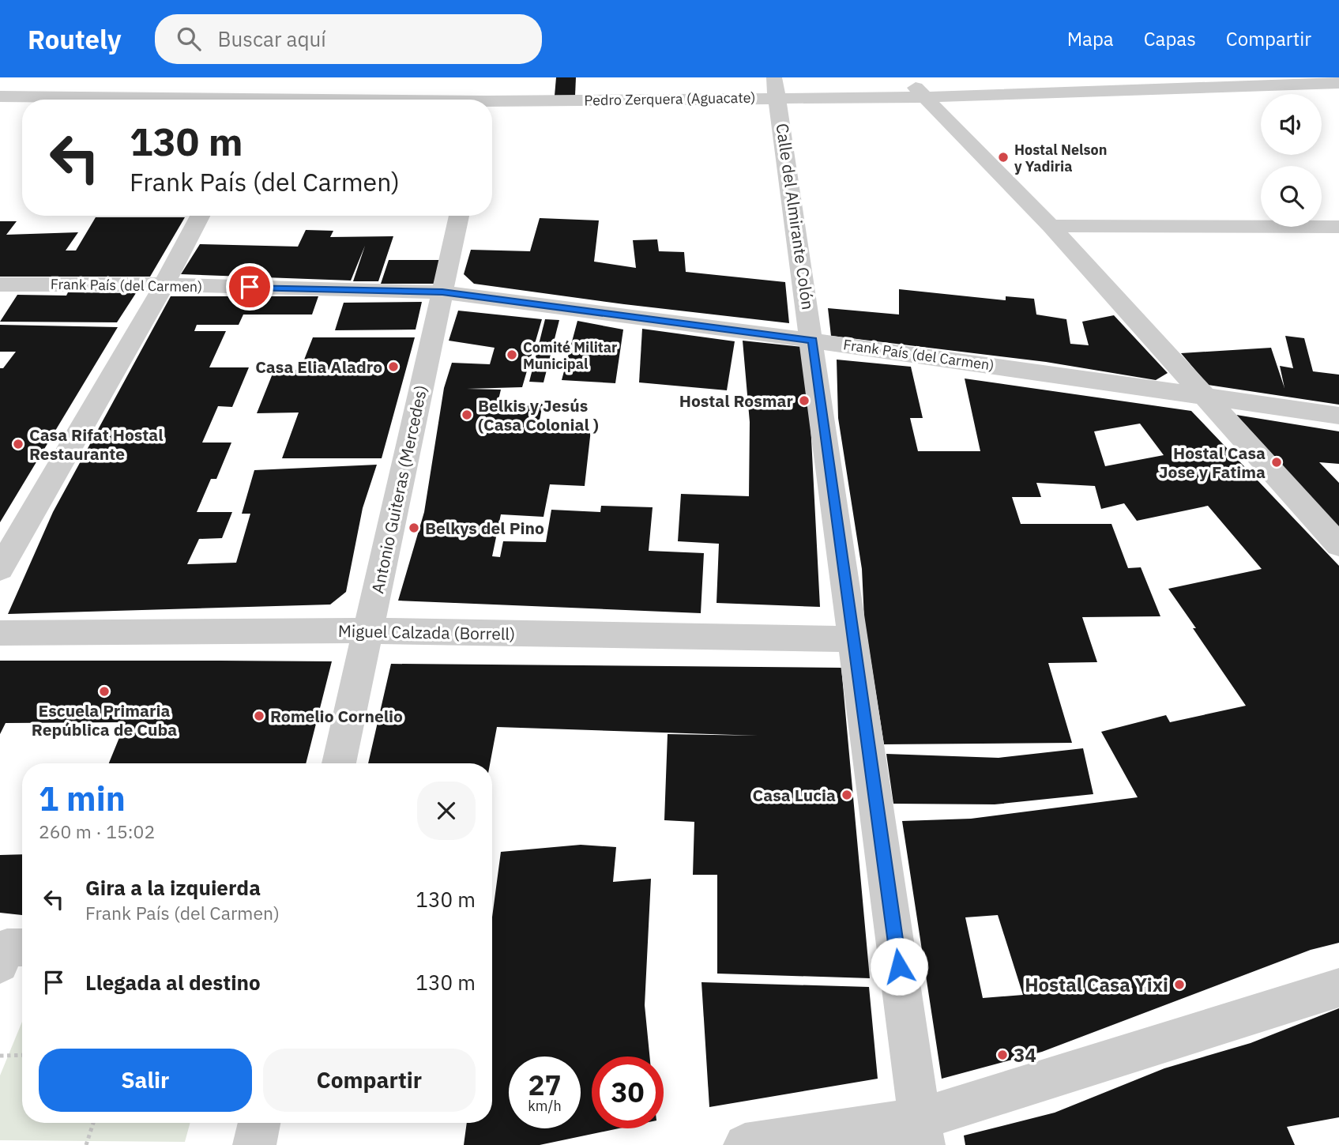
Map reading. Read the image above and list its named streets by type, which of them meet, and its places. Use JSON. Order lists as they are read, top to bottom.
{
  "streets": {
    "street": [
      "Pedro Zerquera (Aguacate)",
      "Calle del Almirante Colón",
      "Frank País (del Carmen)",
      "Antonio Guiteras (Mercedes)",
      "Miguel Calzada (Borrell)"
    ]
  },
  "crossings": [
    ["Pedro Zerquera (Aguacate)", "Calle del Almirante Colón"],
    ["Calle del Almirante Colón", "Frank País (del Carmen)"],
    ["Calle del Almirante Colón", "Miguel Calzada (Borrell)"],
    ["Frank País (del Carmen)", "Antonio Guiteras (Mercedes)"],
    ["Antonio Guiteras (Mercedes)", "Miguel Calzada (Borrell)"]
  ],
  "places": [
    "Hostal Nelson y Yadiria",
    "Comité Militar Municipal",
    "Casa Elia Aladro",
    "Hostal Rosmar",
    "Belkis y Jesús (Casa Colonial )",
    "Casa Rifat Hostal Restaurante",
    "Hostal Casa Jose y Fatima",
    "Belkys del Pino",
    "Escuela Primaria República de Cuba",
    "Romelio Cornelio",
    "Casa Lucia",
    "Hostal Casa Yixi",
    "34"
  ],
  "page": {
    "header": "Routely",
    "search": "Buscar aquí",
    "nav": ["Mapa", "Capas", "Compartir"],
    "turn": ["130 m", "Frank País (del Carmen)"],
    "heading": ["1 min", "260 m · 15:02"],
    "list": [
      {
        "name": "Gira a la izquierda",
        "note": "Frank País (del Carmen)",
        "value": "130 m"
      },
      {
        "name": "Llegada al destino",
        "value": "130 m"
      }
    ],
    "buttons": ["Salir", "Compartir"],
    "speed": "27 km/h",
    "limit": "30"
  }
}
